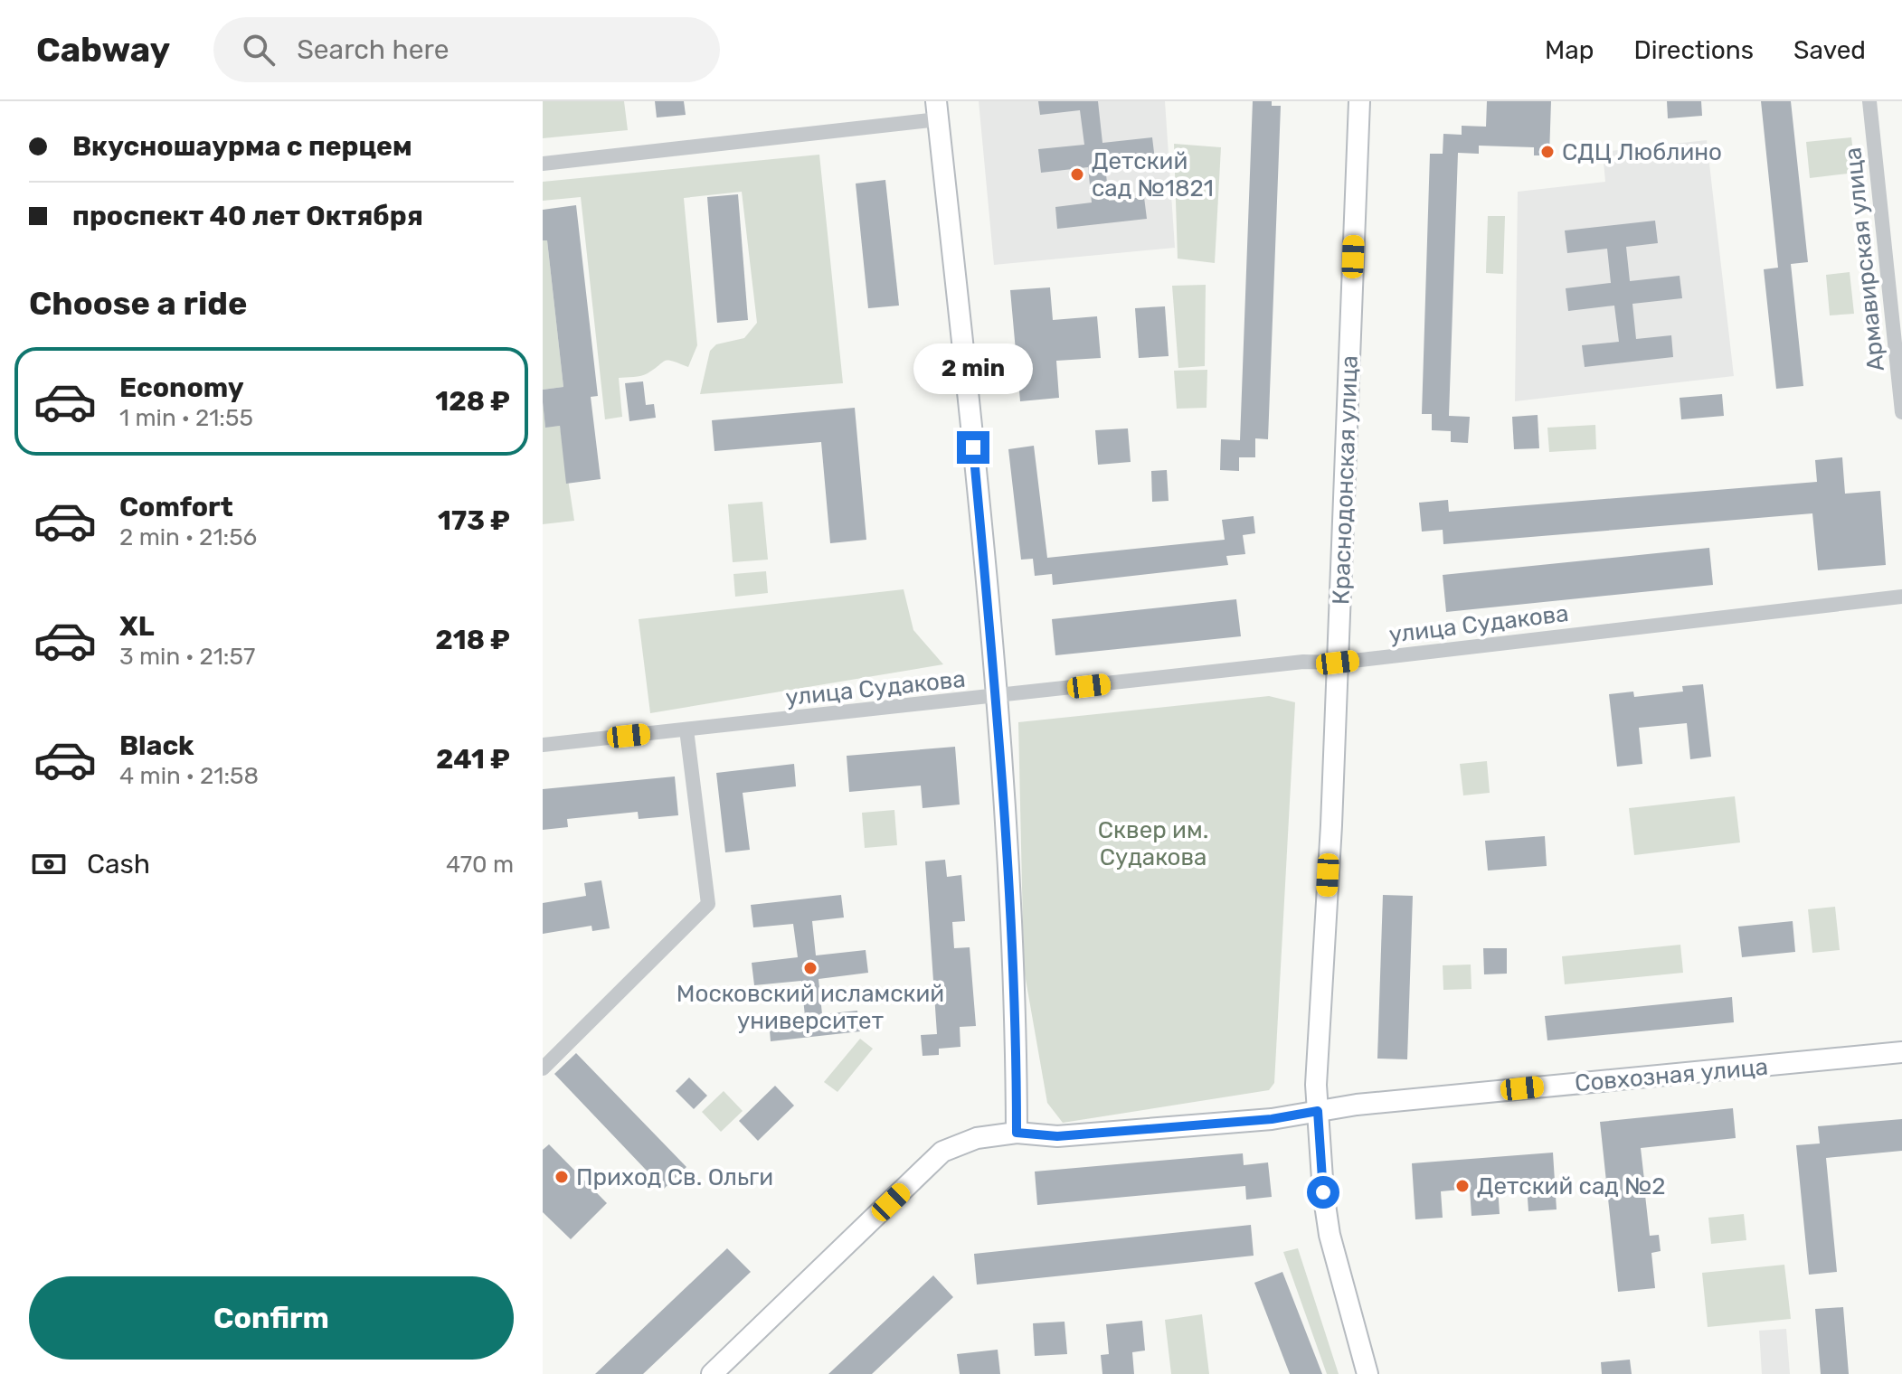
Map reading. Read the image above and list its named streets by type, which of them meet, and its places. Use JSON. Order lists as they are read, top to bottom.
{
  "streets": {
    "street": [
      "Армавирская улица",
      "Краснодонская улица",
      "улица Судакова",
      "Совхозная улица"
    ]
  },
  "crossings": [
    ["Краснодонская улица", "улица Судакова"],
    ["Краснодонская улица", "Совхозная улица"]
  ],
  "parks": ["Сквер им. Судакова"],
  "places": [
    "СДЦ Люблино",
    "Детский сад №1821",
    "Московский исламский университет",
    "Приход Св. Ольги",
    "Детский сад №2"
  ],
  "page": {
    "header": "Cabway",
    "search": "Search here",
    "nav": ["Map", "Directions", "Saved"],
    "banner": ["Вкусношаурма с перцем", "проспект 40 лет Октября"],
    "heading": "Choose a ride",
    "bubble": "2 min",
    "list": [
      {
        "name": "Economy",
        "note": "1 min · 21:55",
        "value": "128 ₽"
      },
      {
        "name": "Comfort",
        "note": "2 min · 21:56",
        "value": "173 ₽"
      },
      {
        "name": "XL",
        "note": "3 min · 21:57",
        "value": "218 ₽"
      },
      {
        "name": "Black",
        "note": "4 min · 21:58",
        "value": "241 ₽"
      }
    ],
    "pay": ["Cash", "470 m"],
    "buttons": "Confirm"
  }
}
